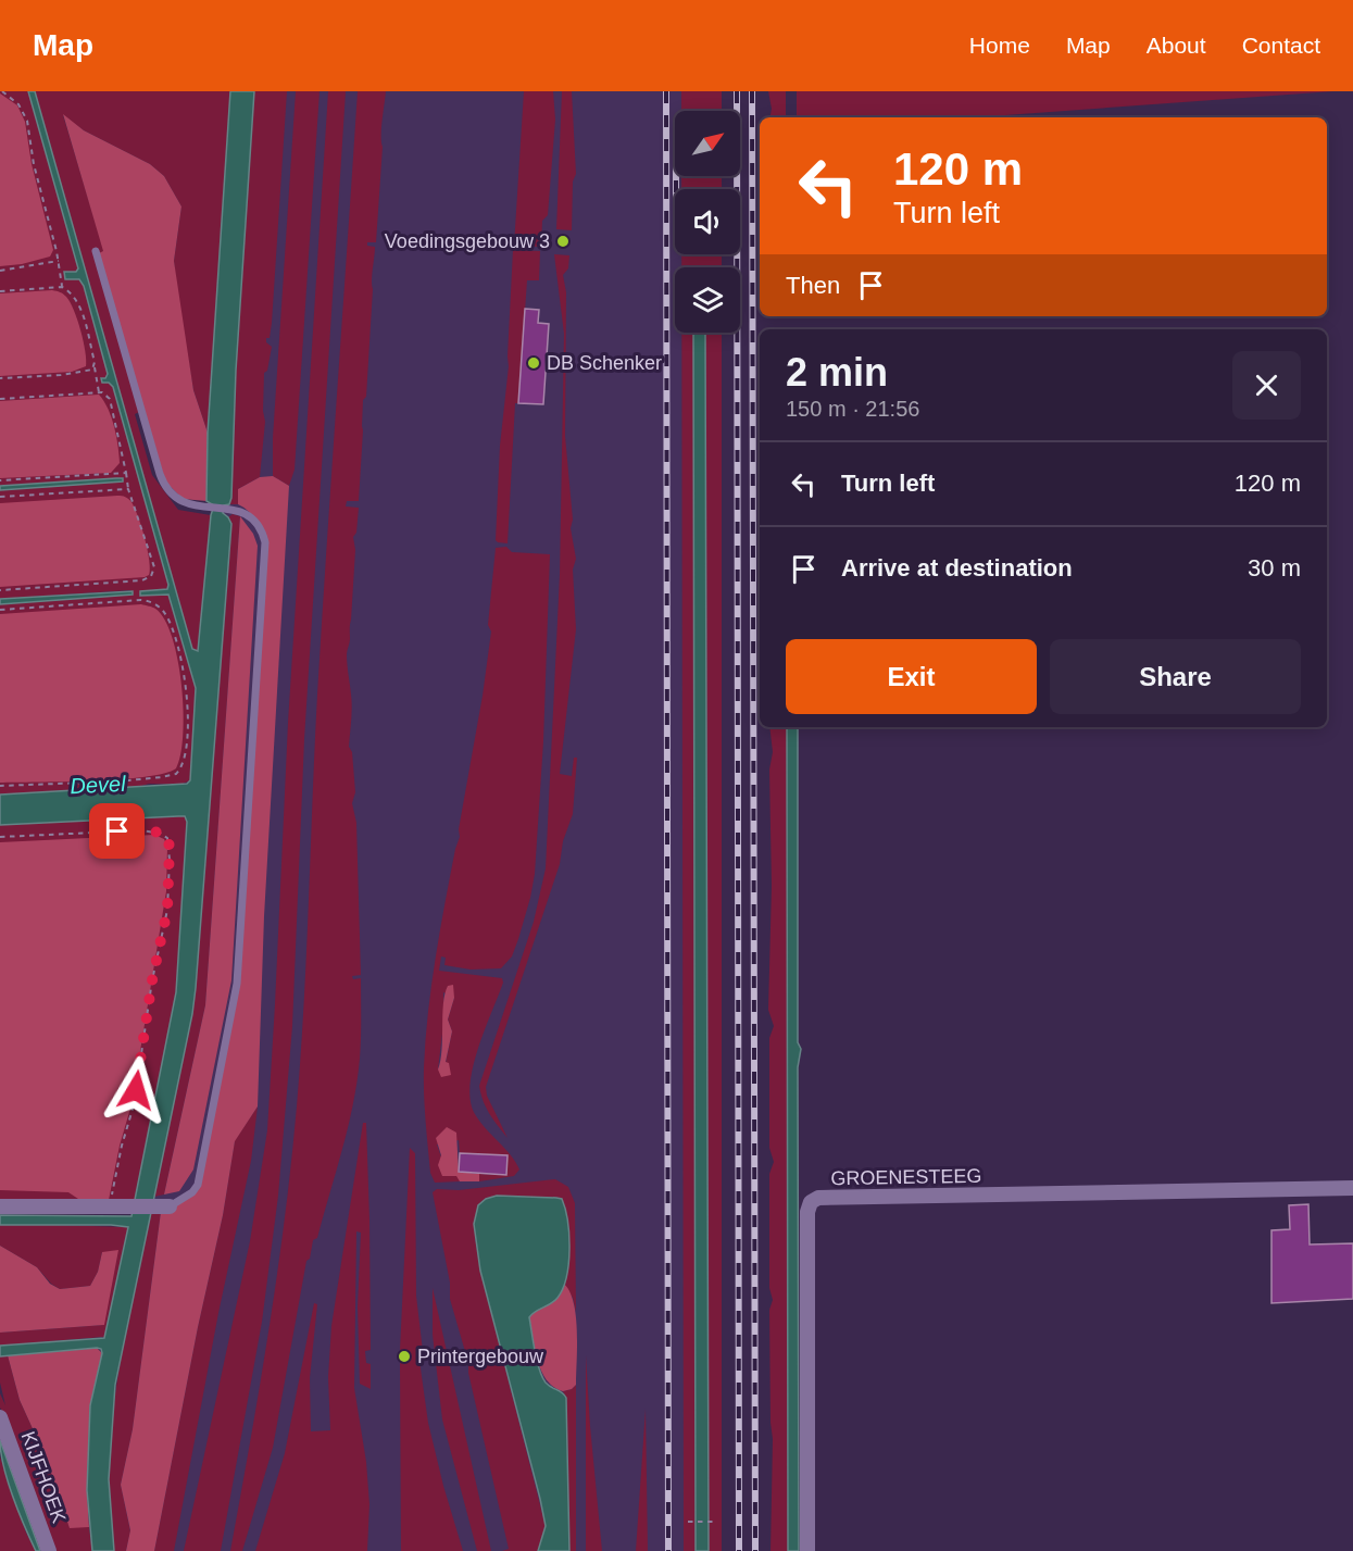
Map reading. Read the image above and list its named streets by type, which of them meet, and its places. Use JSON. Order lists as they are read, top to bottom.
{
  "streets": {
    "street": ["GROENESTEEG", "KIJFHOEK"]
  },
  "water": ["Devel"],
  "places": ["Voedingsgebouw 3", "DB Schenker", "Printergebouw"],
  "north": "top right",
  "page": {
    "header": "Map",
    "nav": [
      "Home",
      "Map",
      "About",
      "Contact"
    ],
    "turn": ["120 m", "Turn left"],
    "then": "Then",
    "heading": ["2 min", "150 m · 21:56"],
    "list": [
      {
        "name": "Turn left",
        "value": "120 m"
      },
      {
        "name": "Arrive at destination",
        "value": "30 m"
      }
    ],
    "buttons": ["Exit", "Share"]
  }
}
